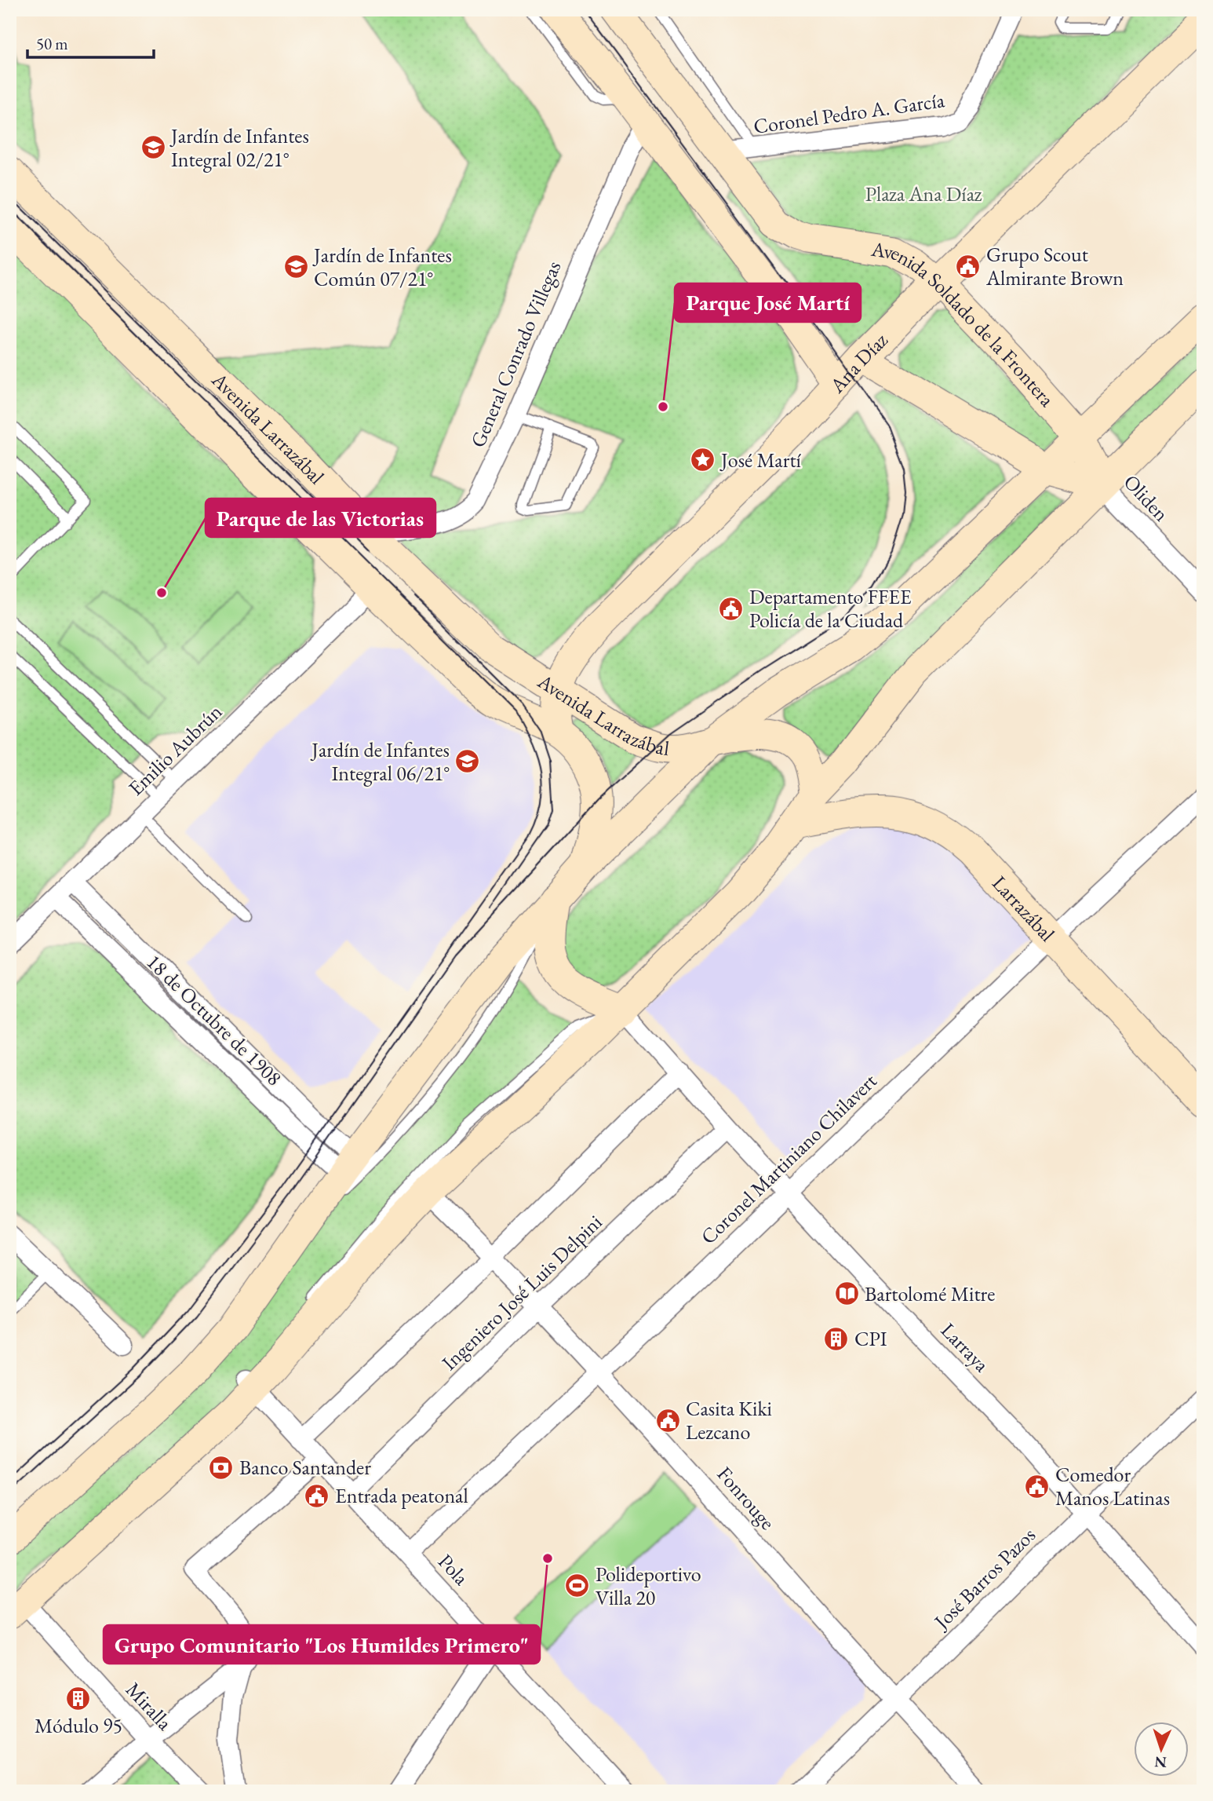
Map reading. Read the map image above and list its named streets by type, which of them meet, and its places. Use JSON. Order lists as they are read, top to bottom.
{
  "streets": {
    "main road": [
      "Avenida Soldado de la Frontera",
      "Ana Díaz",
      "Avenida Larrazábal",
      "Larrazábal"
    ],
    "street": [
      "Coronel Pedro A. García",
      "General Conrado Villegas",
      "Oliden",
      "Emilio Aubrún",
      "18 de Octubre de 1908",
      "Coronel Martiniano Chilavert",
      "Ingeniero José Luis Delpini",
      "Larraya",
      "Fonrouge",
      "Pola",
      "José Barros Pazos",
      "Miralla"
    ]
  },
  "crossings": [
    ["Coronel Pedro A. García", "Avenida Soldado de la Frontera"],
    ["Avenida Soldado de la Frontera", "Ana Díaz"],
    ["Avenida Soldado de la Frontera", "Oliden"],
    ["General Conrado Villegas", "Avenida Larrazábal"],
    ["Ana Díaz", "Avenida Larrazábal"],
    ["Avenida Larrazábal", "Emilio Aubrún"],
    ["Emilio Aubrún", "18 de Octubre de 1908"],
    ["Larrazábal", "Coronel Martiniano Chilavert"],
    ["Coronel Martiniano Chilavert", "Larraya"],
    ["Coronel Martiniano Chilavert", "Fonrouge"],
    ["Coronel Martiniano Chilavert", "Pola"],
    ["Ingeniero José Luis Delpini", "Larraya"],
    ["Ingeniero José Luis Delpini", "Fonrouge"],
    ["Ingeniero José Luis Delpini", "Pola"],
    ["Larraya", "José Barros Pazos"],
    ["Fonrouge", "José Barros Pazos"]
  ],
  "parks": ["Plaza Ana Díaz"],
  "places": {
    "school or university": ["Jardín de Infantes Integral 02/21°", "Jardín de Infantes Común 07/21°", "Jardín de Infantes Integral 06/21°"],
    "public building": [
      "Grupo Scout Almirante Brown",
      "Departamento FFEE Policía de la Ciudad",
      "Casita Kiki Lezcano",
      "Comedor Manos Latinas",
      "Entrada peatonal"
    ],
    "other": ["Parque José Martí", "Parque de las Victorias", "Grupo Comunitario \"Los Humildes Primero\""],
    "place": ["José Martí"],
    "library": ["Bartolomé Mitre"],
    "building": ["CPI", "Módulo 95"],
    "bank": ["Banco Santander"],
    "sports": ["Polideportivo Villa 20"]
  },
  "scale_bar": "50 m",
  "north": "bottom"
}
